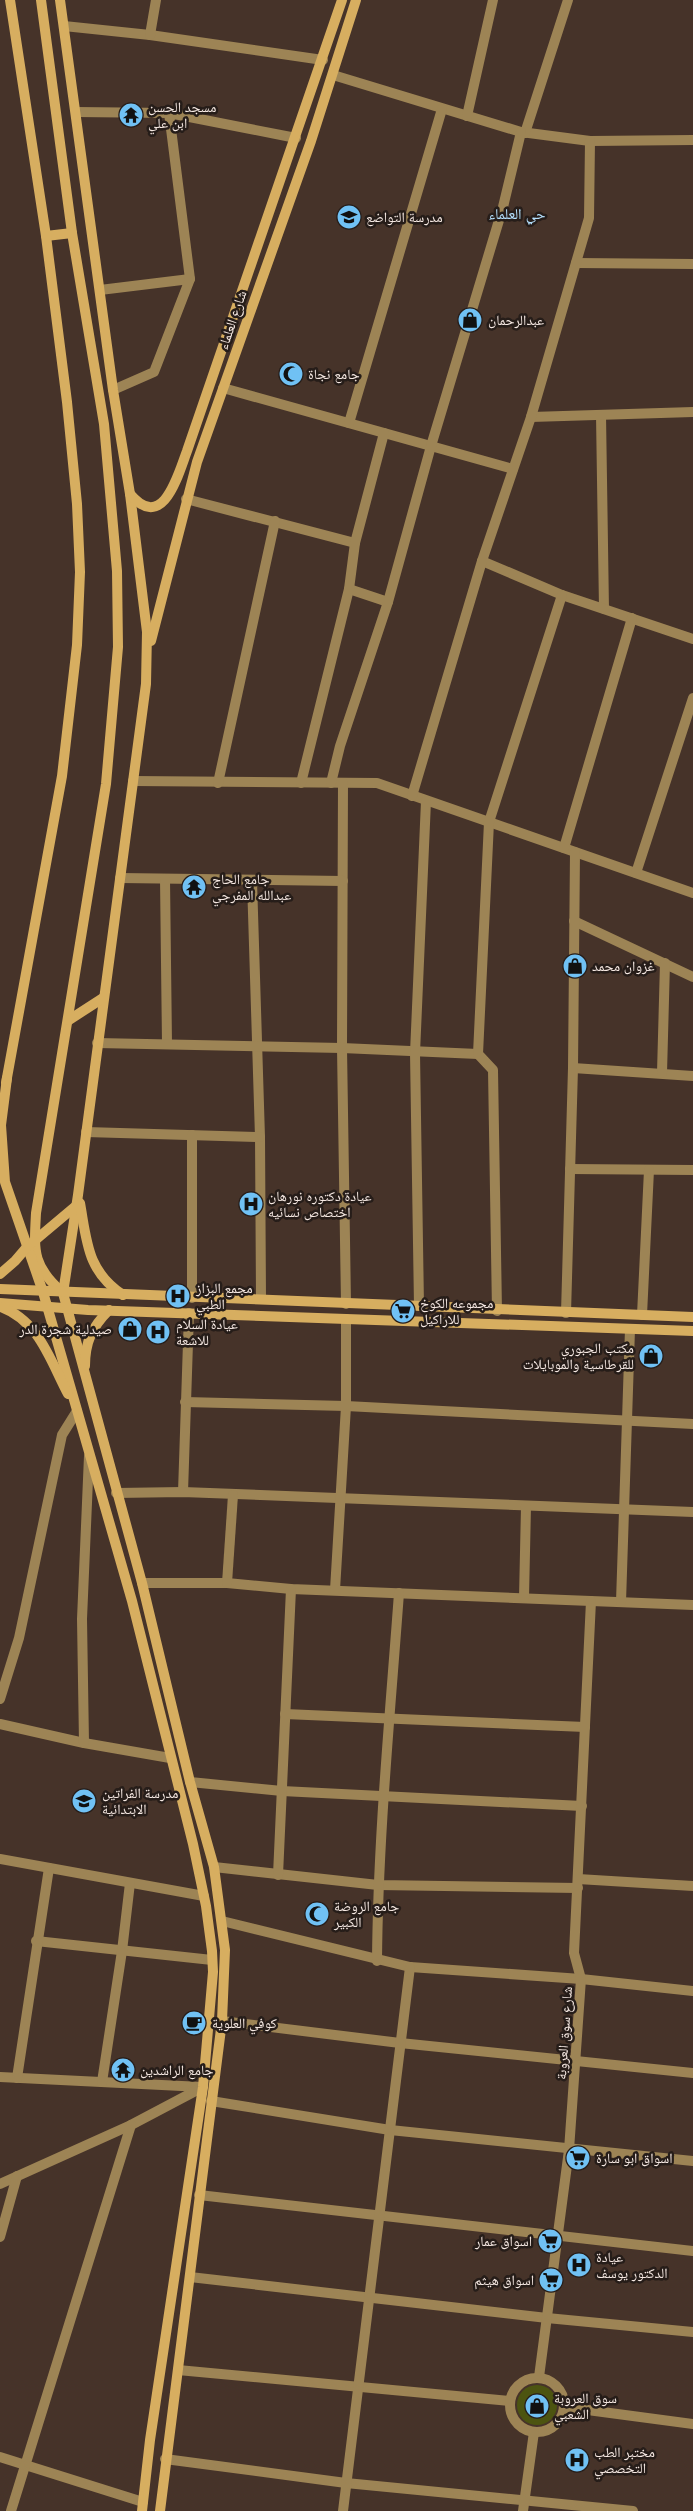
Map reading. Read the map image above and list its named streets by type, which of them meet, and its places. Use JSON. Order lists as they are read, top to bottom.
{
  "streets": {
    "street": ["شارع العلماء", "شارع سوق العروبة"]
  },
  "districts": ["حي العلماء"],
  "places": {
    "temple": ["مسجد الحسن ابن علي", "جامع الحاج عبدالله المفرجي", "جامع الراشدين"],
    "school or university": ["مدرسة التواضع", "مدرسة الفراتين الابتدائية"],
    "shop": [
      "عبدالرحمان",
      "غزوان محمد",
      "صيدلية شجرة الدر",
      "مكتب الجبوري للقرطاسية والموبايلات",
      "سوق العروبة الشعبي"
    ],
    "mosque": ["جامع نجاة", "جامع الروضة الكبير"],
    "hospital": [
      "عيادة دكتوره نورهان اختصاص نسائيه",
      "مجمع البزاز الطبي",
      "عيادة السلام للاشعة",
      "عيادة الدكتور يوسف",
      "مختبر الطب التخصصي"
    ],
    "supermarket": [
      "مجموعه الكوخ للاراكيل",
      "اسواق ابو سارة",
      "اسواق عمار",
      "اسواق هيثم"
    ],
    "cafe": ["كوفي العلوية"]
  }
}
